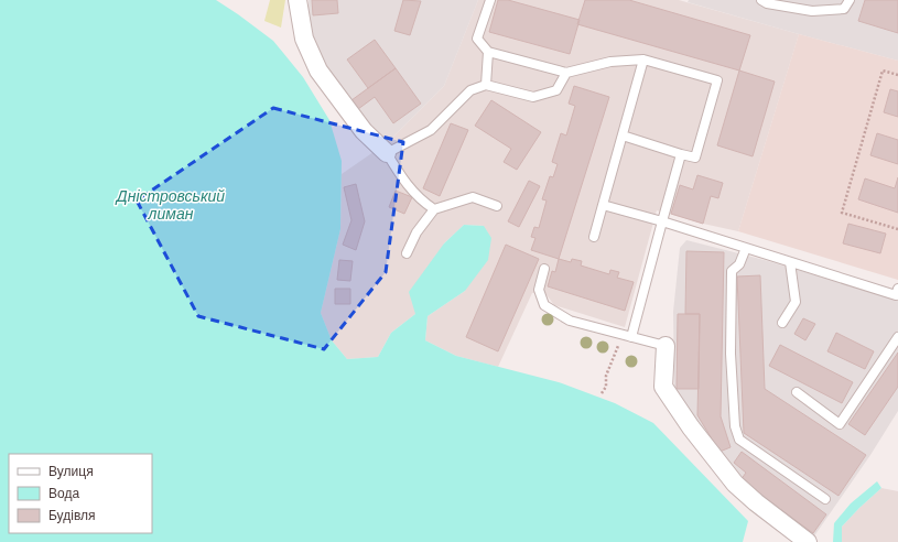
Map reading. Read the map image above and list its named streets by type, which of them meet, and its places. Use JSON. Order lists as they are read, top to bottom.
{
  "water": ["Дністровський лиман"],
  "legend": ["Вулиця", "Вода", "Будівля"]
}
